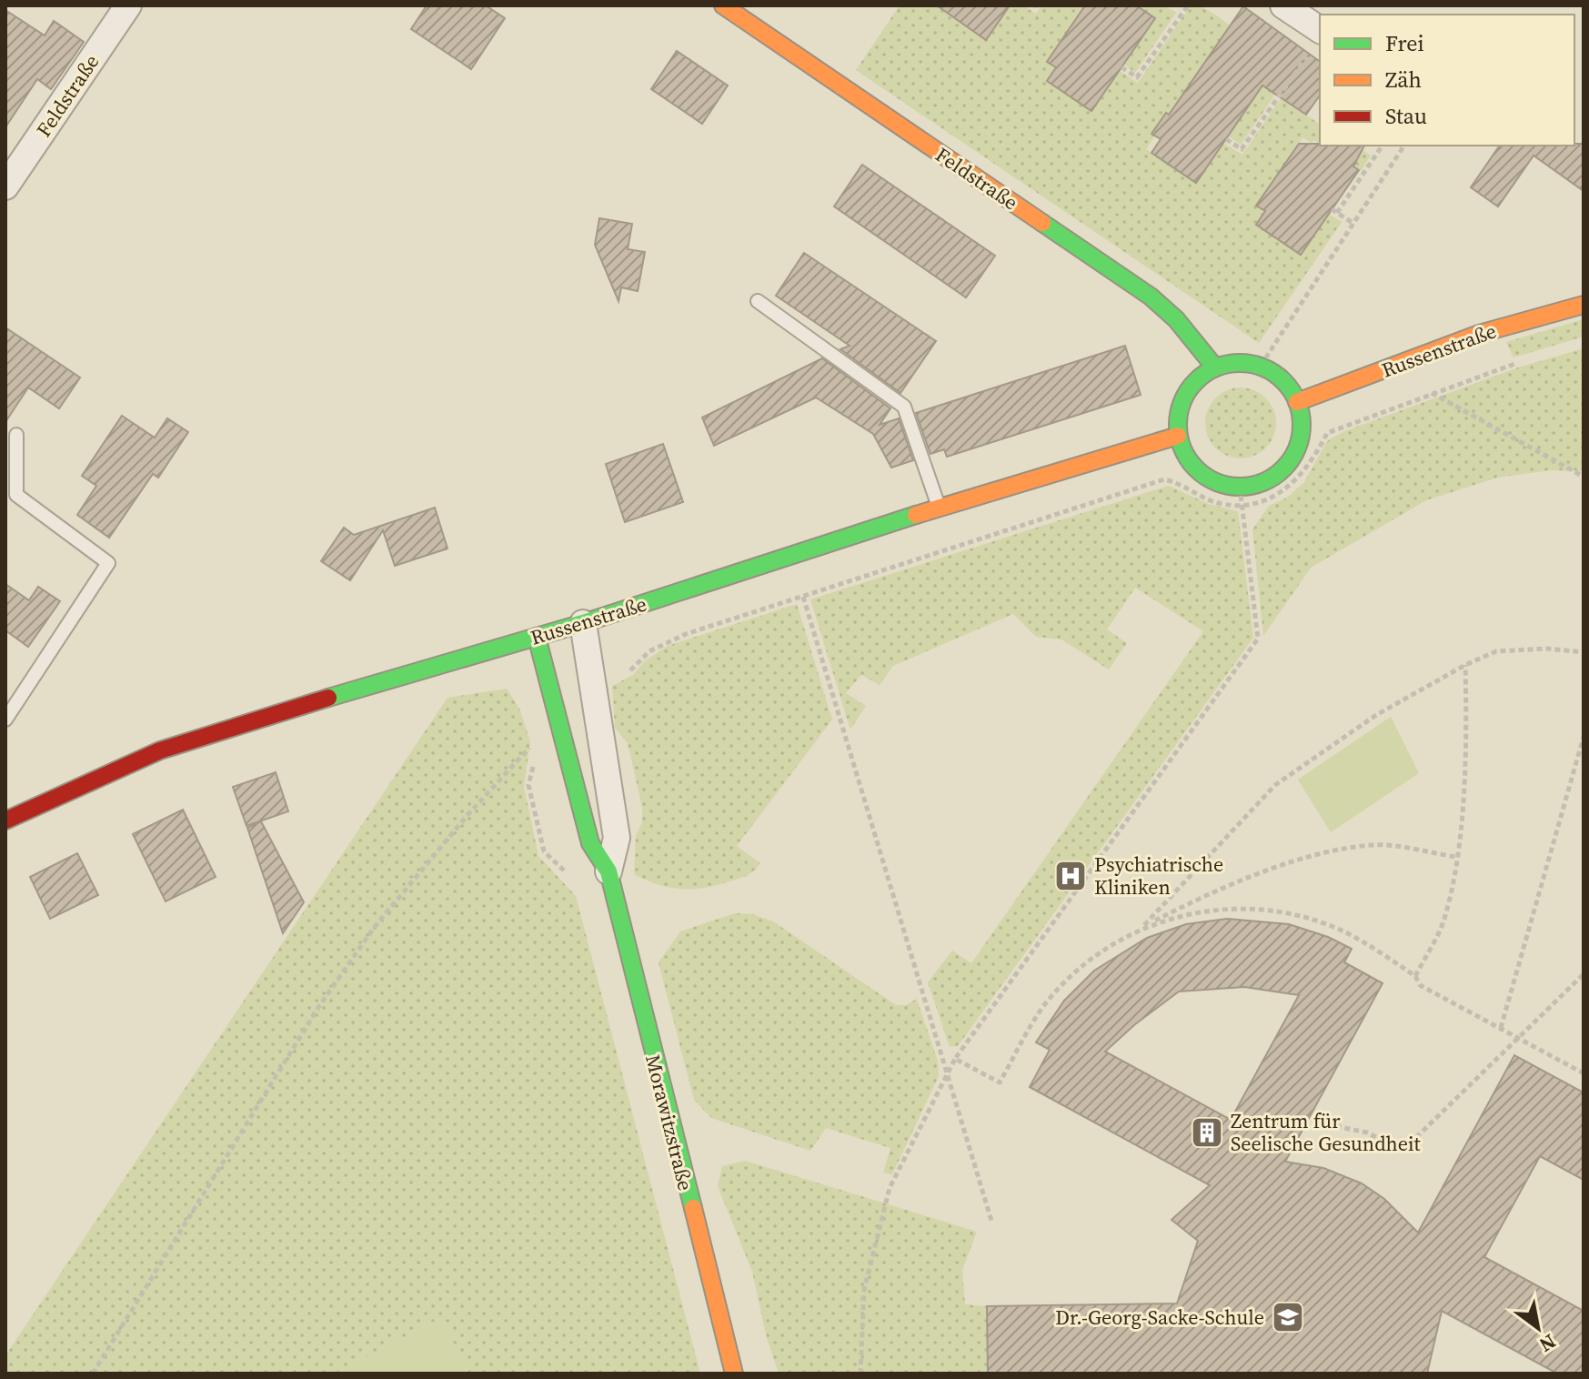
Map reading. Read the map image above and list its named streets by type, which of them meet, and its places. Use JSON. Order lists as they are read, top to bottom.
{
  "streets": {
    "street": ["Feldstraße", "Russenstraße", "Morawitzstraße"]
  },
  "crossings": [
    ["Feldstraße", "Russenstraße"],
    ["Russenstraße", "Morawitzstraße"]
  ],
  "places": {
    "hospital": ["Psychiatrische Kliniken"],
    "building": ["Zentrum für Seelische Gesundheit"],
    "school or university": ["Dr.-Georg-Sacke-Schule"]
  },
  "legend": ["Frei", "Zäh", "Stau"],
  "north": "bottom right"
}
